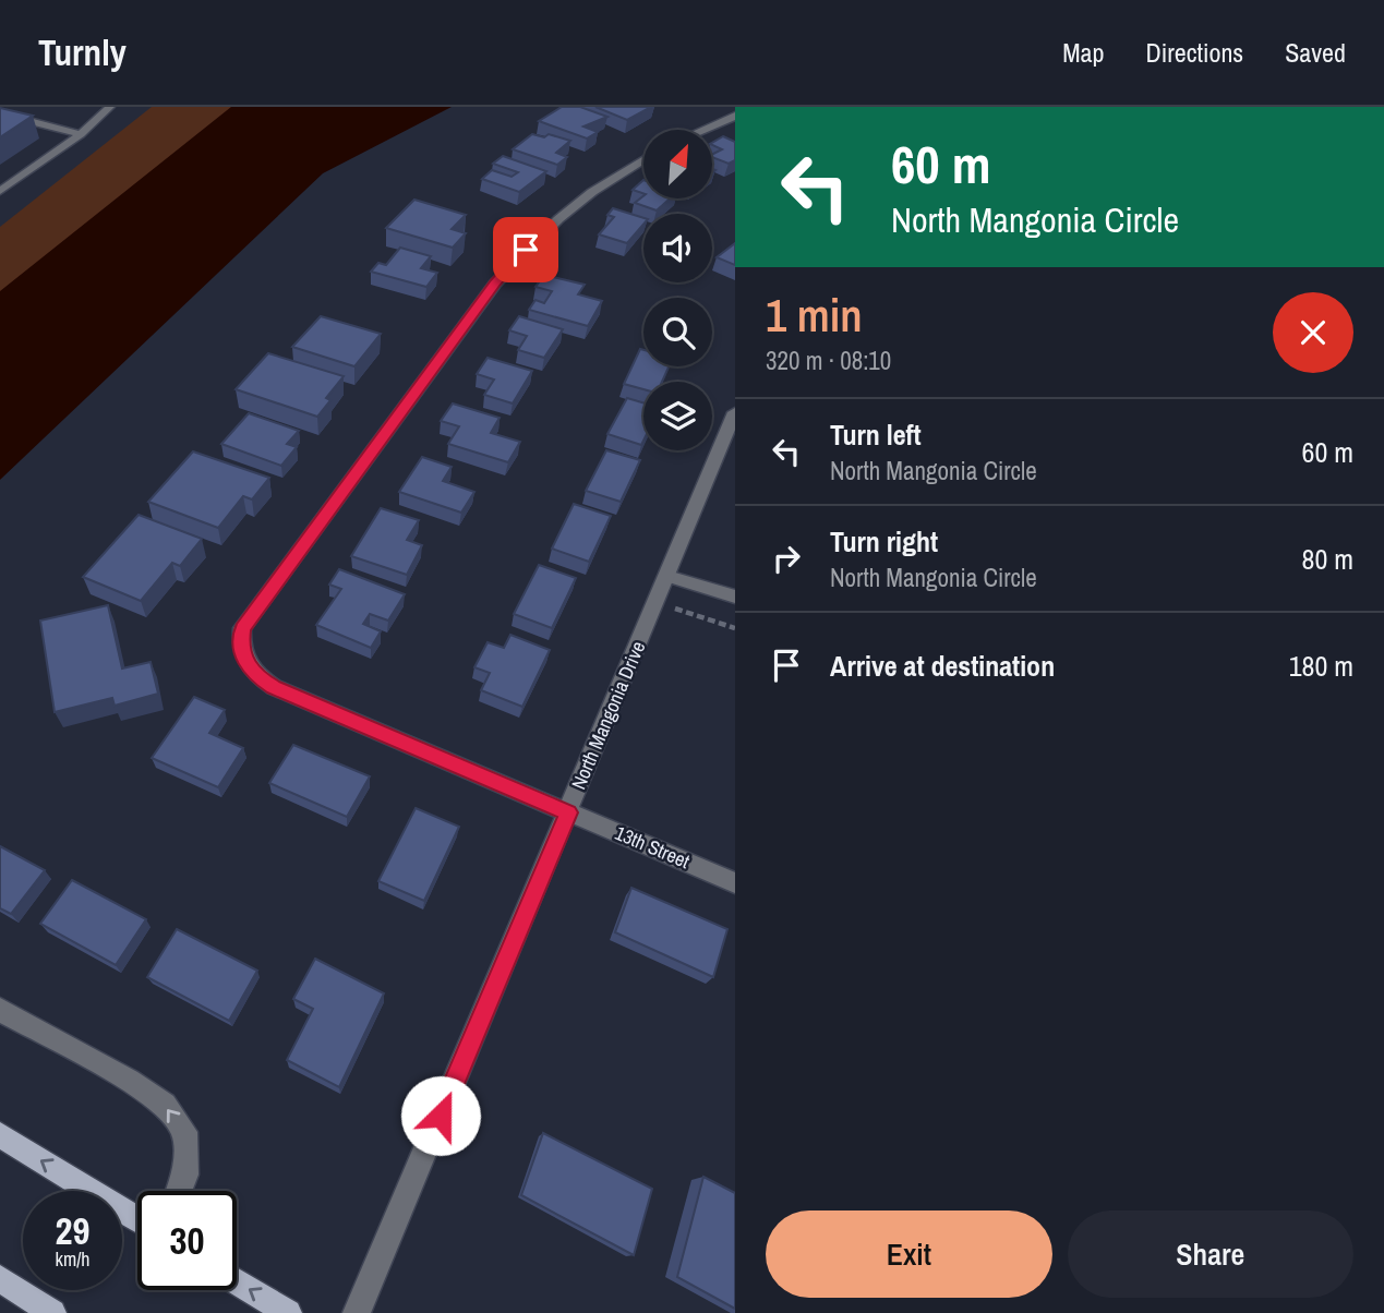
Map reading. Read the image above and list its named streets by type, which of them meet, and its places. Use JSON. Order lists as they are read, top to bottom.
{
  "streets": {
    "street": ["North Mangonia Drive", "13th Street"]
  },
  "crossings": [
    ["North Mangonia Drive", "13th Street"]
  ],
  "north": "top right",
  "page": {
    "header": "Turnly",
    "nav": ["Map", "Directions", "Saved"],
    "turn": ["60 m", "North Mangonia Circle"],
    "heading": ["1 min", "320 m · 08:10"],
    "list": [
      {
        "name": "Turn left",
        "note": "North Mangonia Circle",
        "value": "60 m"
      },
      {
        "name": "Turn right",
        "note": "North Mangonia Circle",
        "value": "80 m"
      },
      {
        "name": "Arrive at destination",
        "value": "180 m"
      }
    ],
    "speed": "29 km/h",
    "limit": "30",
    "buttons": ["Exit", "Share"]
  }
}
